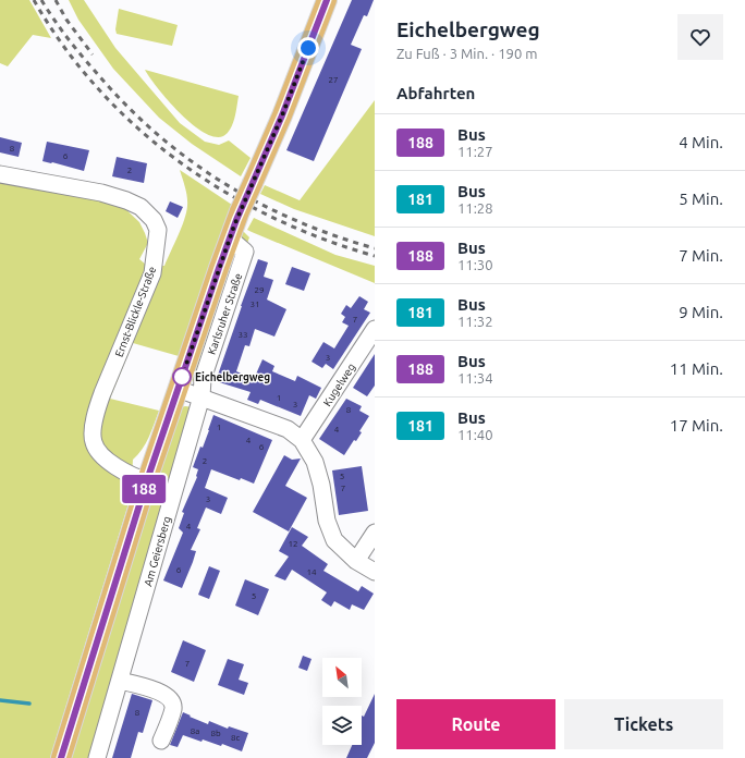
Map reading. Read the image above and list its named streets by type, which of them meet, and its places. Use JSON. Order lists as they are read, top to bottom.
{
  "streets": {
    "street": [
      "Ernst-Blickle-Straße",
      "Karlsruher Straße",
      "Kugelweg",
      "Am Geiersberg"
    ]
  },
  "crossings": [
    ["Karlsruher Straße", "Am Geiersberg"]
  ],
  "places": ["Eichelbergweg"],
  "lines": ["bus line 188"],
  "house_numbers": [
    "27",
    "8",
    "6",
    "2",
    "29",
    "31",
    "7",
    "33",
    "3",
    "1",
    "3",
    "8",
    "1",
    "4",
    "4",
    "6",
    "2",
    "5",
    "7",
    "3",
    "4",
    "12",
    "6",
    "14",
    "5",
    "7",
    "8",
    "8a",
    "8b",
    "8c"
  ],
  "north": "top left",
  "page": {
    "on_map": "188",
    "heading": [
      ["Eichelbergweg", "Zu Fuß · 3 Min. · 190 m"],
      "Abfahrten"
    ],
    "list": [
      {
        "mark": "188",
        "name": "Bus",
        "note": "11:27",
        "value": "4 Min."
      },
      {
        "mark": "181",
        "name": "Bus",
        "note": "11:28",
        "value": "5 Min."
      },
      {
        "mark": "188",
        "name": "Bus",
        "note": "11:30",
        "value": "7 Min."
      },
      {
        "mark": "181",
        "name": "Bus",
        "note": "11:32",
        "value": "9 Min."
      },
      {
        "mark": "188",
        "name": "Bus",
        "note": "11:34",
        "value": "11 Min."
      },
      {
        "mark": "181",
        "name": "Bus",
        "note": "11:40",
        "value": "17 Min."
      }
    ],
    "buttons": ["Route", "Tickets"]
  }
}
